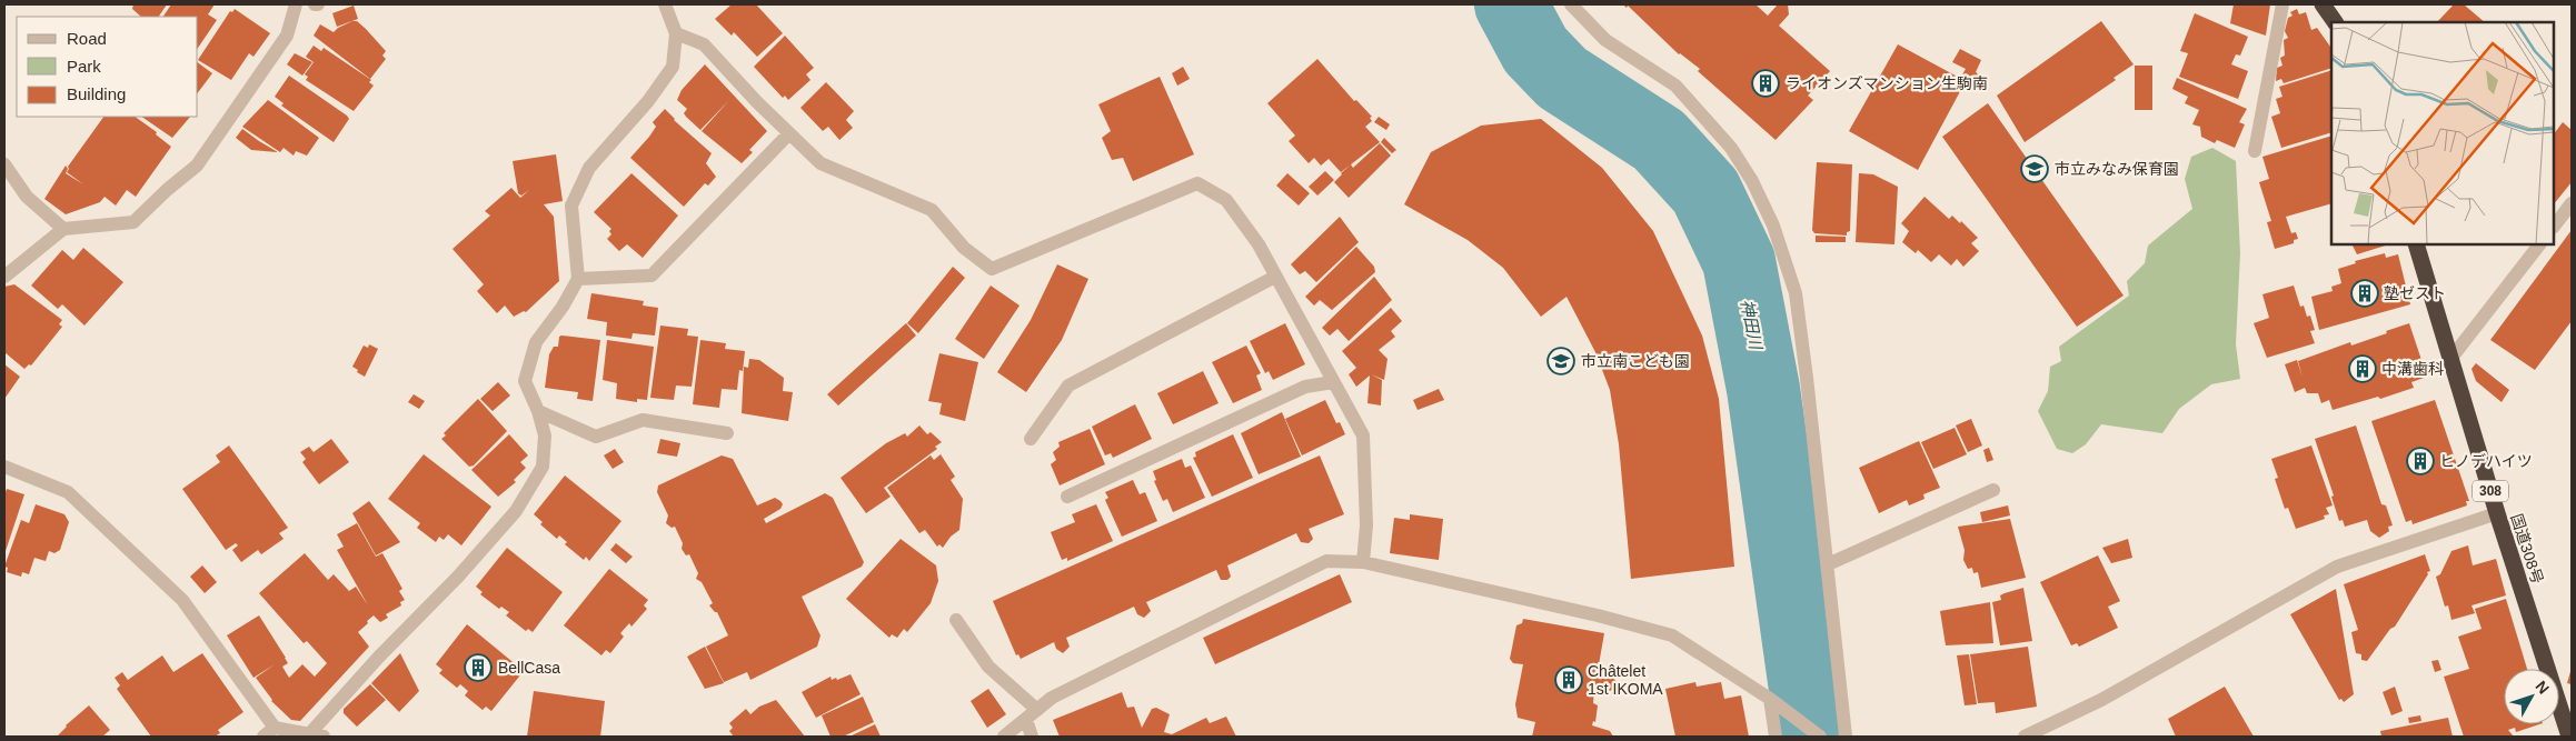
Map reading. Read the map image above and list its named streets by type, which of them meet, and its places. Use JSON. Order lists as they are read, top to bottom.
{
  "streets": {
    "highway": ["308", "国道308号"]
  },
  "water": ["神田川"],
  "places": {
    "building": [
      "ライオンズマンション生駒南",
      "塾ゼスト",
      "中溝歯科",
      "ヒノデハイツ",
      "BellCasa",
      "Châtelet 1st IKOMA"
    ],
    "school or university": ["市立みなみ保育園", "市立南こども園"]
  },
  "legend": ["Road", "Park", "Building"],
  "north": "top right"
}
